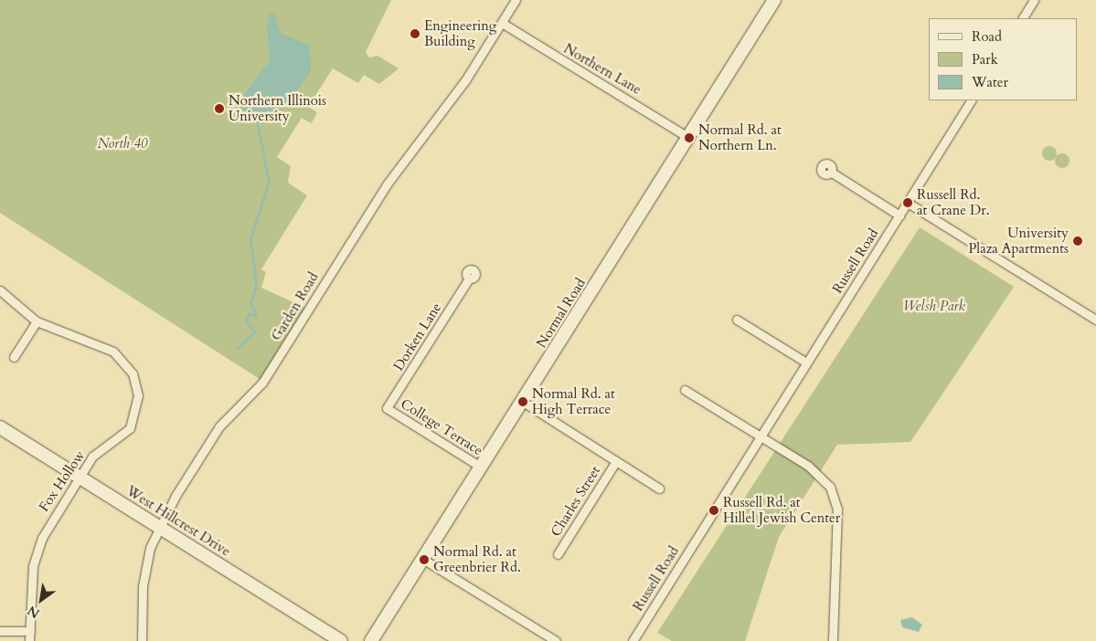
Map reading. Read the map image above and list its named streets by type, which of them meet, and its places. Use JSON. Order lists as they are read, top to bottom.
{
  "streets": {
    "street": [
      "Northern Lane",
      "Russell Road",
      "Garden Road",
      "Normal Road",
      "Dorken Lane",
      "College Terrace",
      "Fox Hollow",
      "Charles Street",
      "West Hillcrest Drive"
    ]
  },
  "crossings": [
    ["Northern Lane", "Garden Road"],
    ["Northern Lane", "Normal Road"],
    ["Garden Road", "West Hillcrest Drive"],
    ["Normal Road", "College Terrace"],
    ["Dorken Lane", "College Terrace"],
    ["Fox Hollow", "West Hillcrest Drive"]
  ],
  "parks": ["North 40", "Welsh Park"],
  "places": [
    "Engineering Building",
    "Northern Illinois University",
    "Normal Rd. at Northern Ln.",
    "Russell Rd. at Crane Dr.",
    "University Plaza Apartments",
    "Normal Rd. at High Terrace",
    "Russell Rd. at Hillel Jewish Center",
    "Normal Rd. at Greenbrier Rd."
  ],
  "legend": ["Road", "Park", "Water"],
  "north": "bottom left"
}
